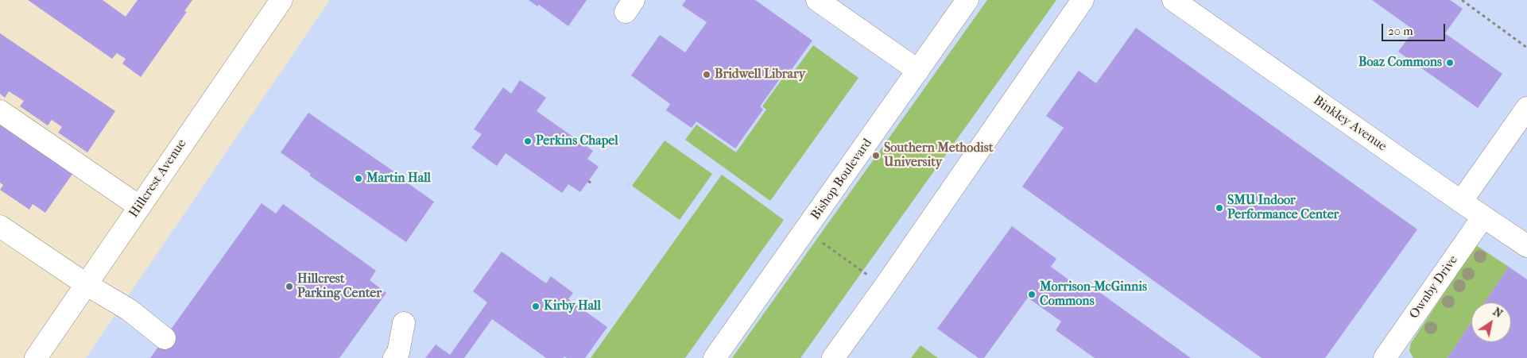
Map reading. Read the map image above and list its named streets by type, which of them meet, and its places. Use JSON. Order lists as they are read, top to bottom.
{
  "streets": {
    "street": [
      "Binkley Avenue",
      "Hillcrest Avenue",
      "Bishop Boulevard",
      "Ownby Drive"
    ]
  },
  "crossings": [
    ["Binkley Avenue", "Ownby Drive"]
  ],
  "places": [
    "Boaz Commons",
    "Bridwell Library",
    "Perkins Chapel",
    "Southern Methodist University",
    "Martin Hall",
    "SMU Indoor Performance Center",
    "Hillcrest Parking Center",
    "Morrison-McGinnis Commons",
    "Kirby Hall"
  ],
  "scale_bar": "20 m",
  "north": "top right"
}
